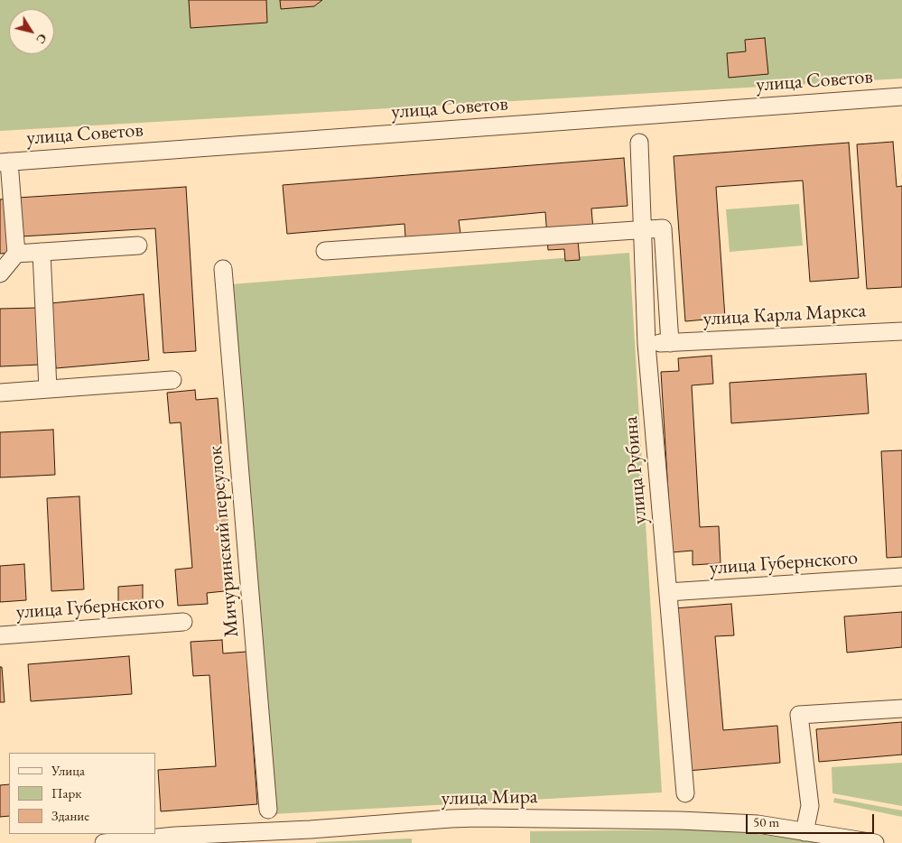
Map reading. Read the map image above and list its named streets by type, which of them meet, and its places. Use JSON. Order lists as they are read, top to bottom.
{
  "streets": {
    "street": [
      "улица Советов",
      "улица Карла Маркса",
      "улица Рубина",
      "Мичуринский переулок",
      "улица Губернского",
      "улица Мира"
    ]
  },
  "crossings": [
    ["улица Карла Маркса", "улица Рубина"],
    ["улица Рубина", "улица Губернского"]
  ],
  "legend": ["Улица", "Парк", "Здание"],
  "scale_bar": "50 m",
  "north": "bottom right"
}
